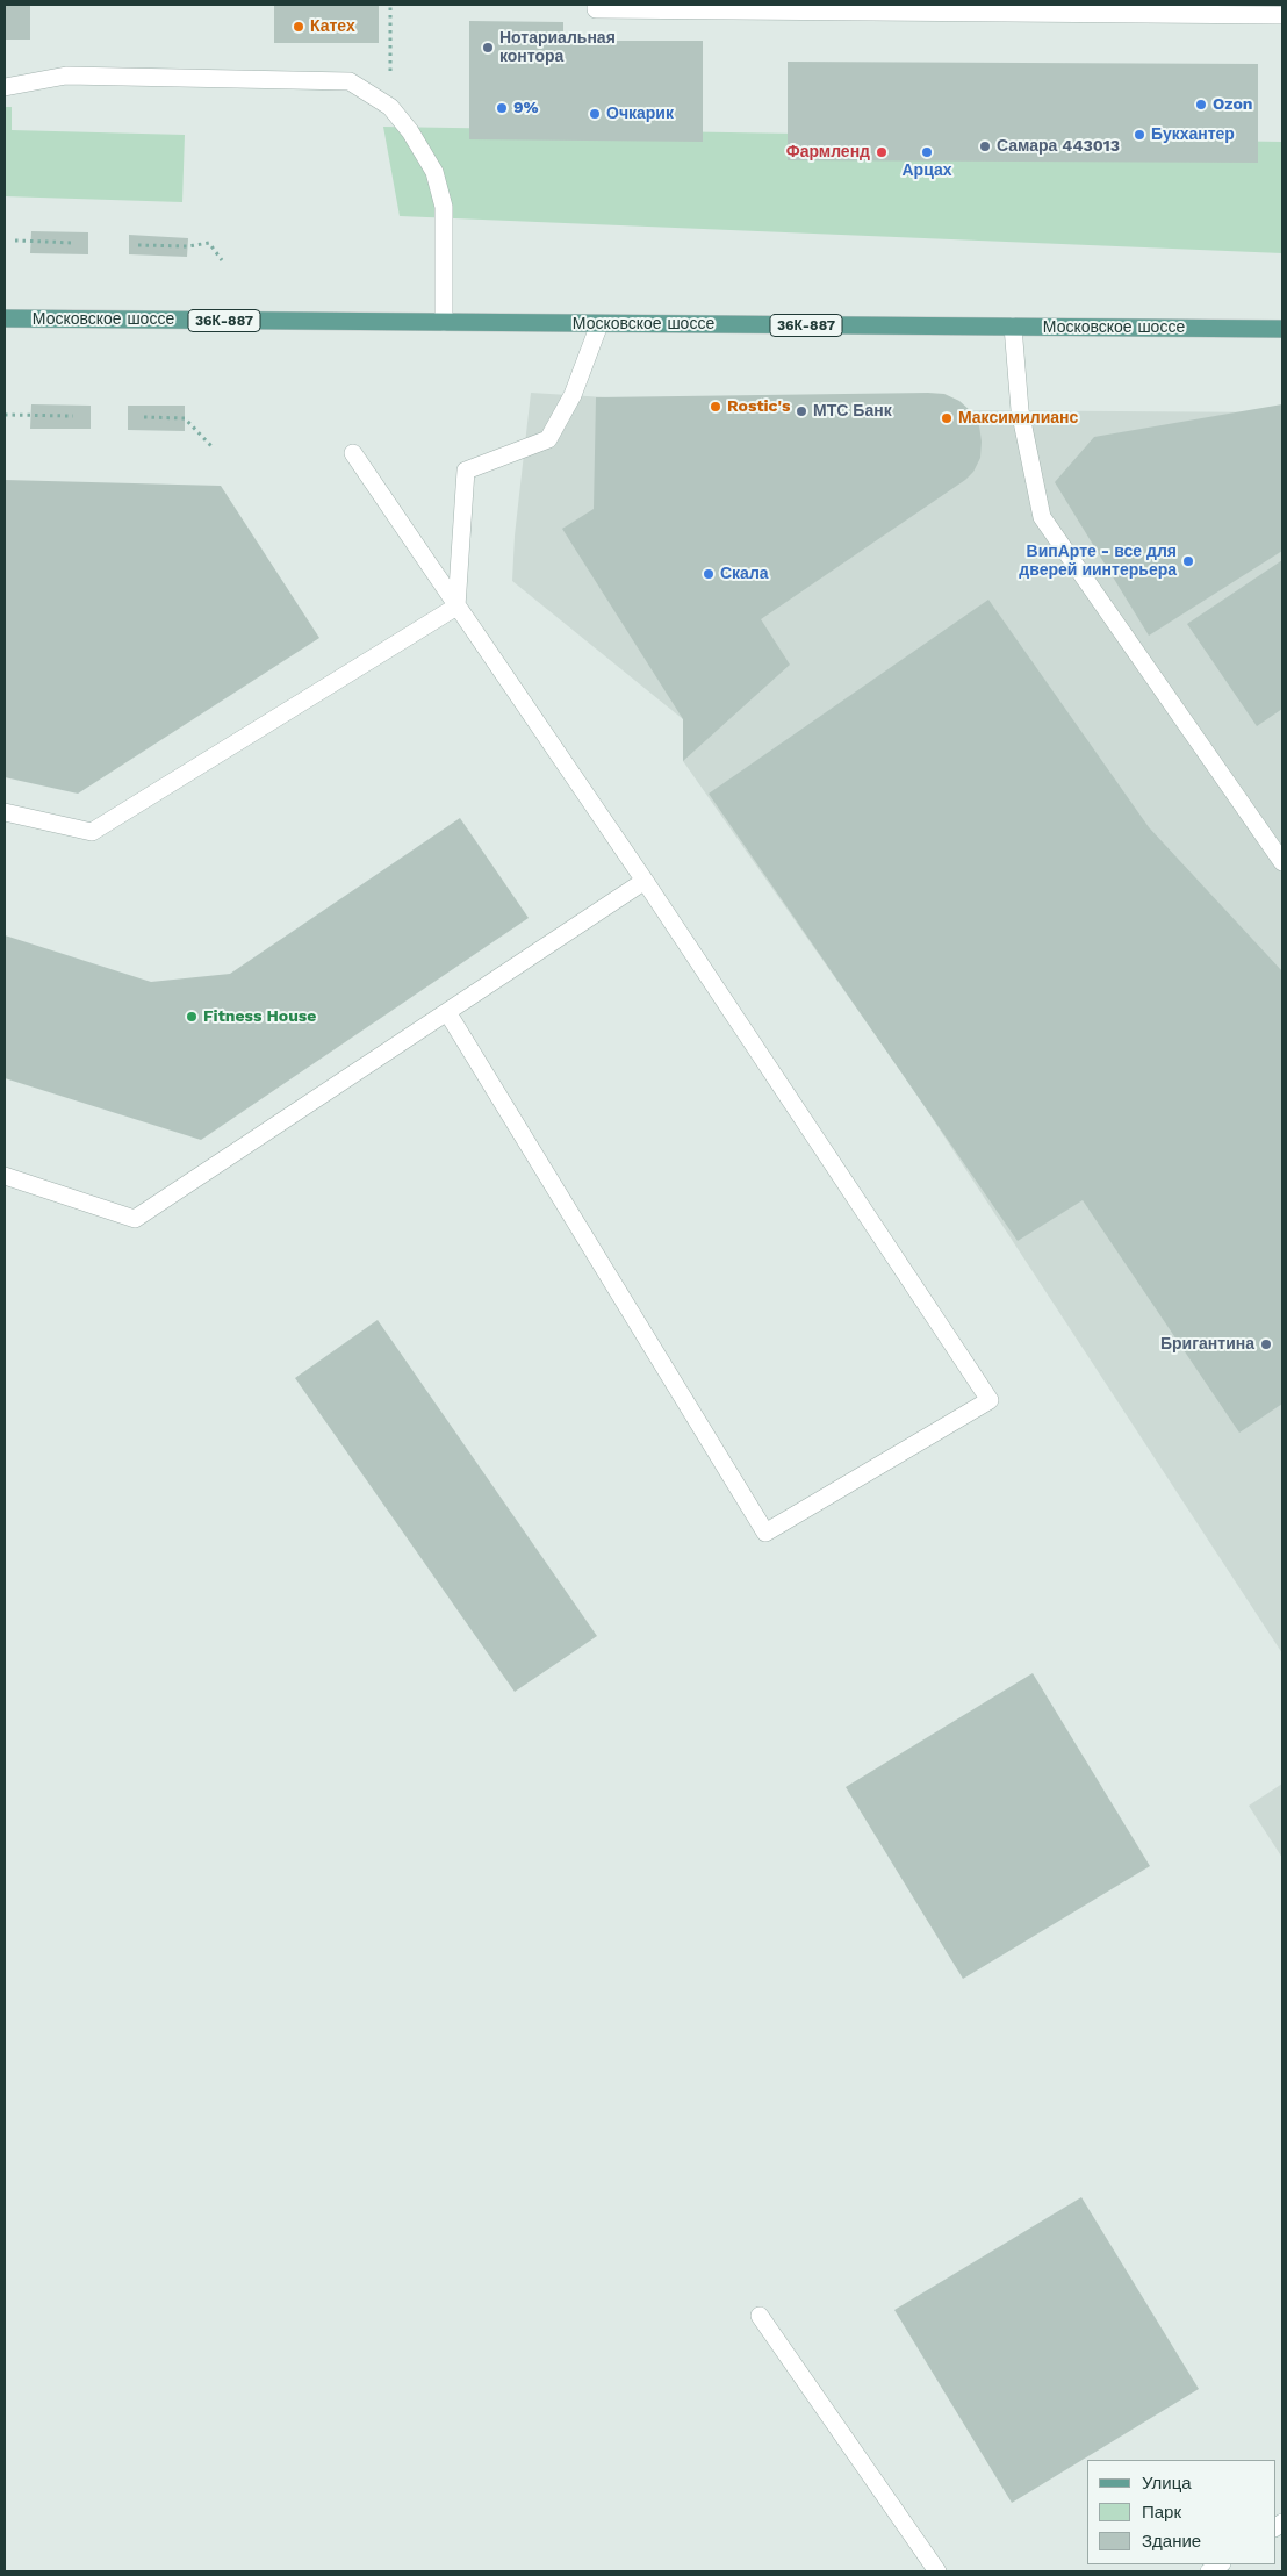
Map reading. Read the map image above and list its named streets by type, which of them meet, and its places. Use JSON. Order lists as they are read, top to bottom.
{
  "streets": {
    "main road": ["Московское шоссе", "36К-887"]
  },
  "places": [
    "Катех",
    "Нотариальная контора",
    "Ozon",
    "9%",
    "Очкарик",
    "Букхантер",
    "Самара 443013",
    "Фармленд",
    "Арцах",
    "Rostic's",
    "МТС Банк",
    "Максимилианс",
    "ВипАрте - все для дверей иинтерьера",
    "Скала",
    "Fitness House",
    "Бригантина"
  ],
  "legend": ["Улица", "Парк", "Здание"]
}
